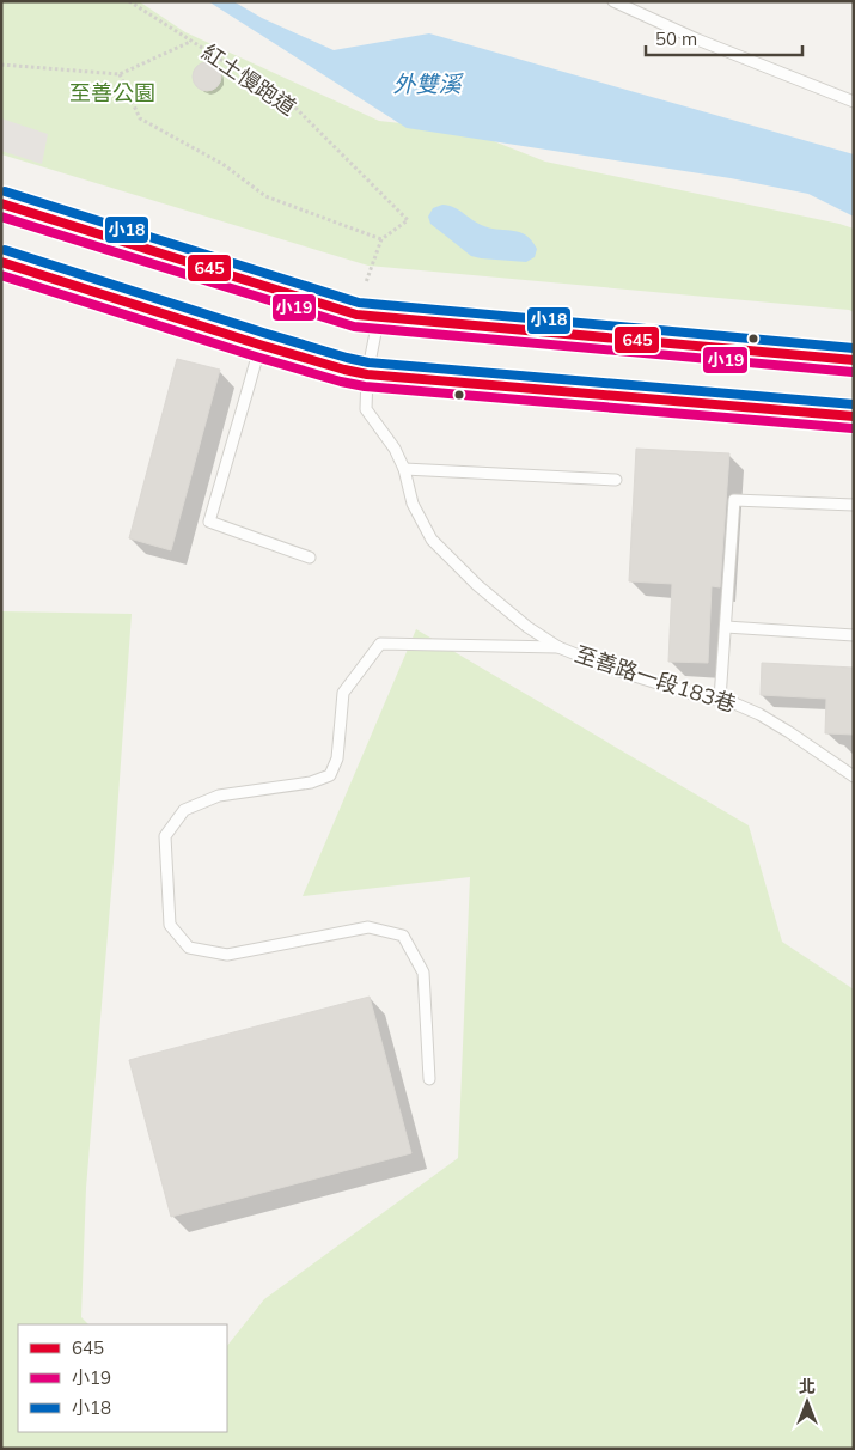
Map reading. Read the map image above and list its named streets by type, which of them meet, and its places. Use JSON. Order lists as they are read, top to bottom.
{
  "streets": {
    "lane": ["至善路一段183巷"],
    "path": ["紅土慢跑道"]
  },
  "water": ["外雙溪"],
  "parks": ["至善公園"],
  "lines": ["transit line 小18", "transit line 645", "transit line 小19"],
  "legend": ["645", "小19", "小18"],
  "scale_bar": "50 m",
  "north": "top"
}
